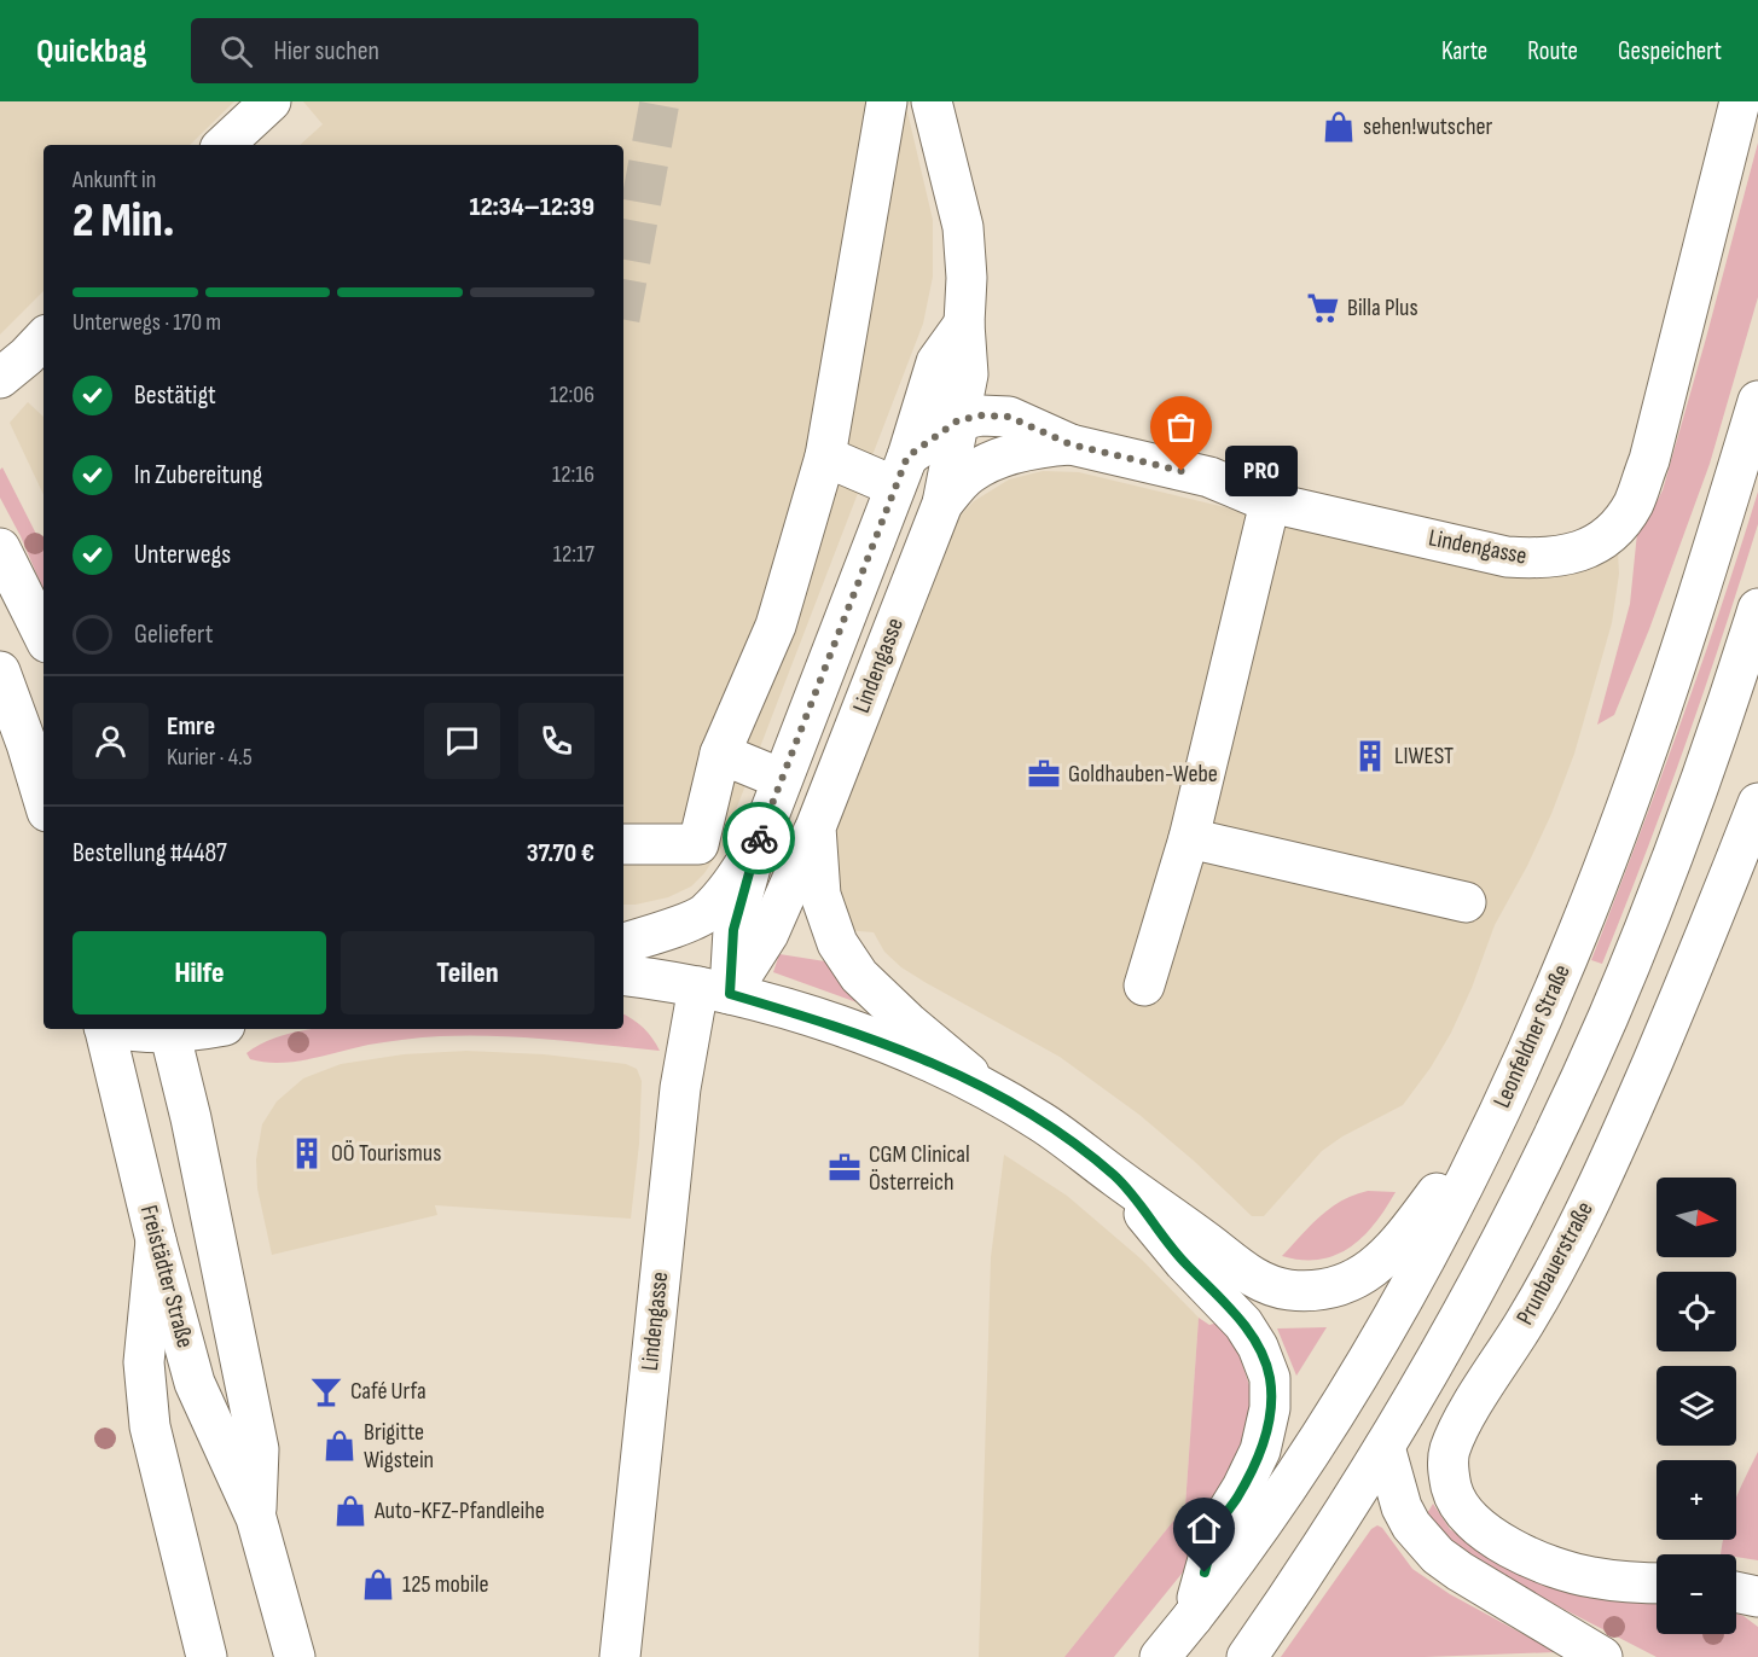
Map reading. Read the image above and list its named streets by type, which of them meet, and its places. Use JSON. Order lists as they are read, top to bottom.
{
  "streets": {
    "main road": [
      "Lindengasse",
      "Leonfeldner Straße",
      "Prunbauerstraße",
      "Freistädter Straße"
    ]
  },
  "places": {
    "shop": [
      "sehen!wutscher",
      "Brigitte Wigstein",
      "Auto-KFZ-Pfandleihe",
      "125 mobile"
    ],
    "supermarket": ["Billa Plus"],
    "other": ["PRO"],
    "building": ["LIWEST", "OÖ Tourismus"],
    "office": ["Goldhauben-Webe", "CGM Clinical Österreich"],
    "bar": ["Café Urfa"]
  },
  "north": "right",
  "page": {
    "header": "Quickbag",
    "search": "Hier suchen",
    "nav": ["Karte", "Route", "Gespeichert"],
    "heading": ["2 Min.", "Ankunft in", "12:34–12:39"],
    "panel": [
      "Emre",
      "Kurier · 4.5",
      "Bestellung #4487",
      "37.70 €"
    ],
    "bar": "Unterwegs · 170 m",
    "list": [
      ["Bestätigt", "12:06"],
      ["In Zubereitung", "12:16"],
      ["Unterwegs", "12:17"],
      "Geliefert"
    ],
    "bubble": "PRO",
    "buttons": ["Hilfe", "Teilen"],
    "map_buttons": ["+", "−"]
  }
}
